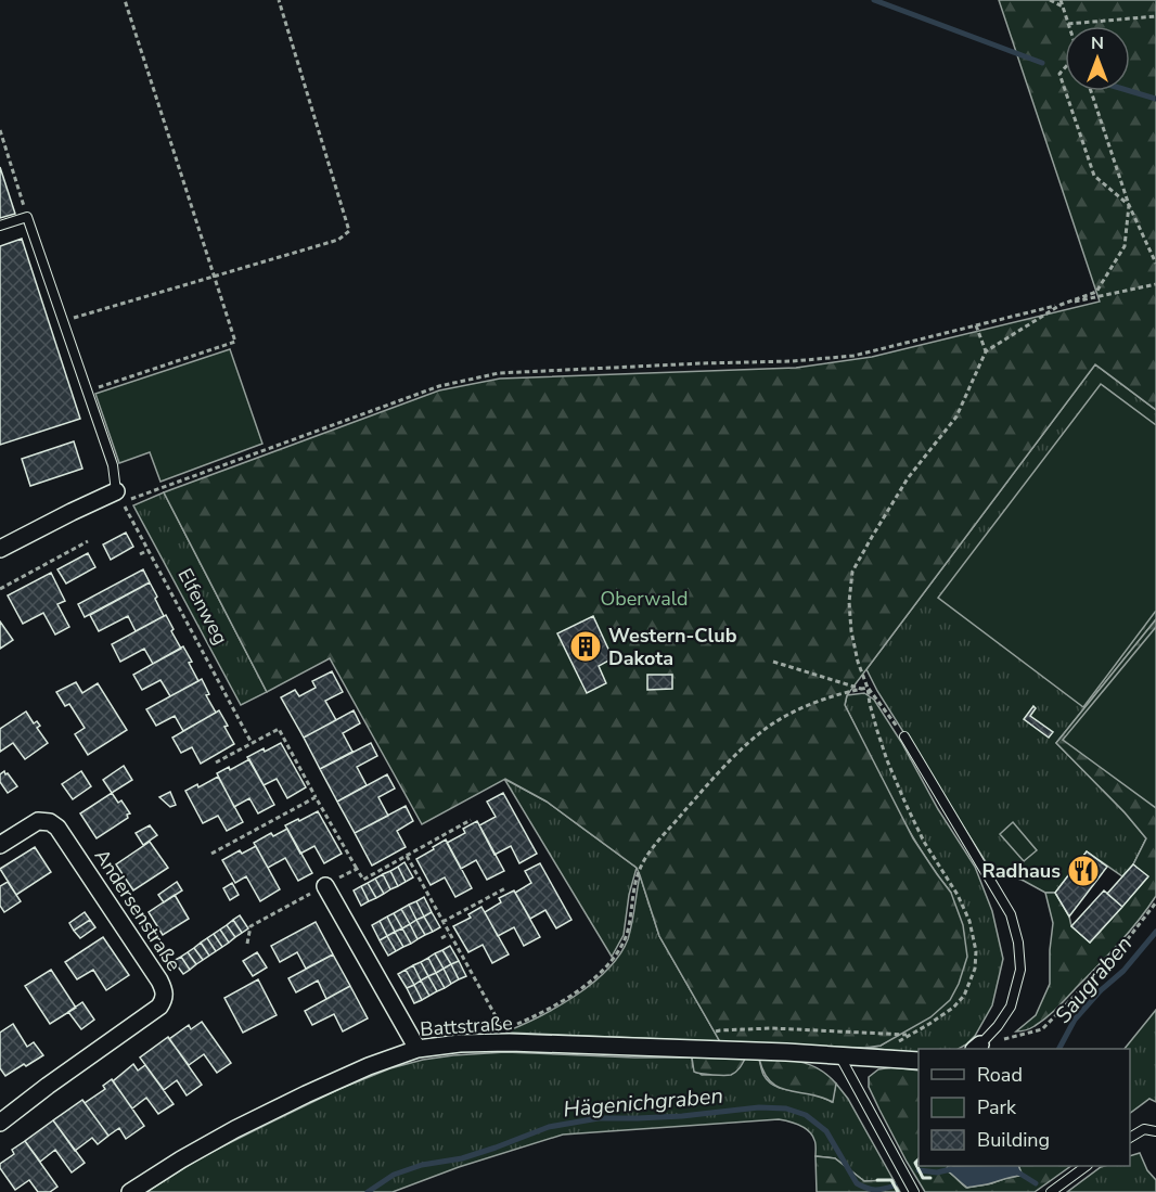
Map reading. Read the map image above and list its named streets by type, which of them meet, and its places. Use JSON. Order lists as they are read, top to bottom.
{
  "streets": {
    "street": ["Andersenstraße", "Battstraße"],
    "path": ["Elfenweg"]
  },
  "water": ["Saugraben", "Hägenichgraben"],
  "parks": ["Oberwald"],
  "places": {
    "building": ["Western-Club Dakota"],
    "restaurant": ["Radhaus"]
  },
  "legend": ["Road", "Park", "Building"],
  "north": "top"
}
